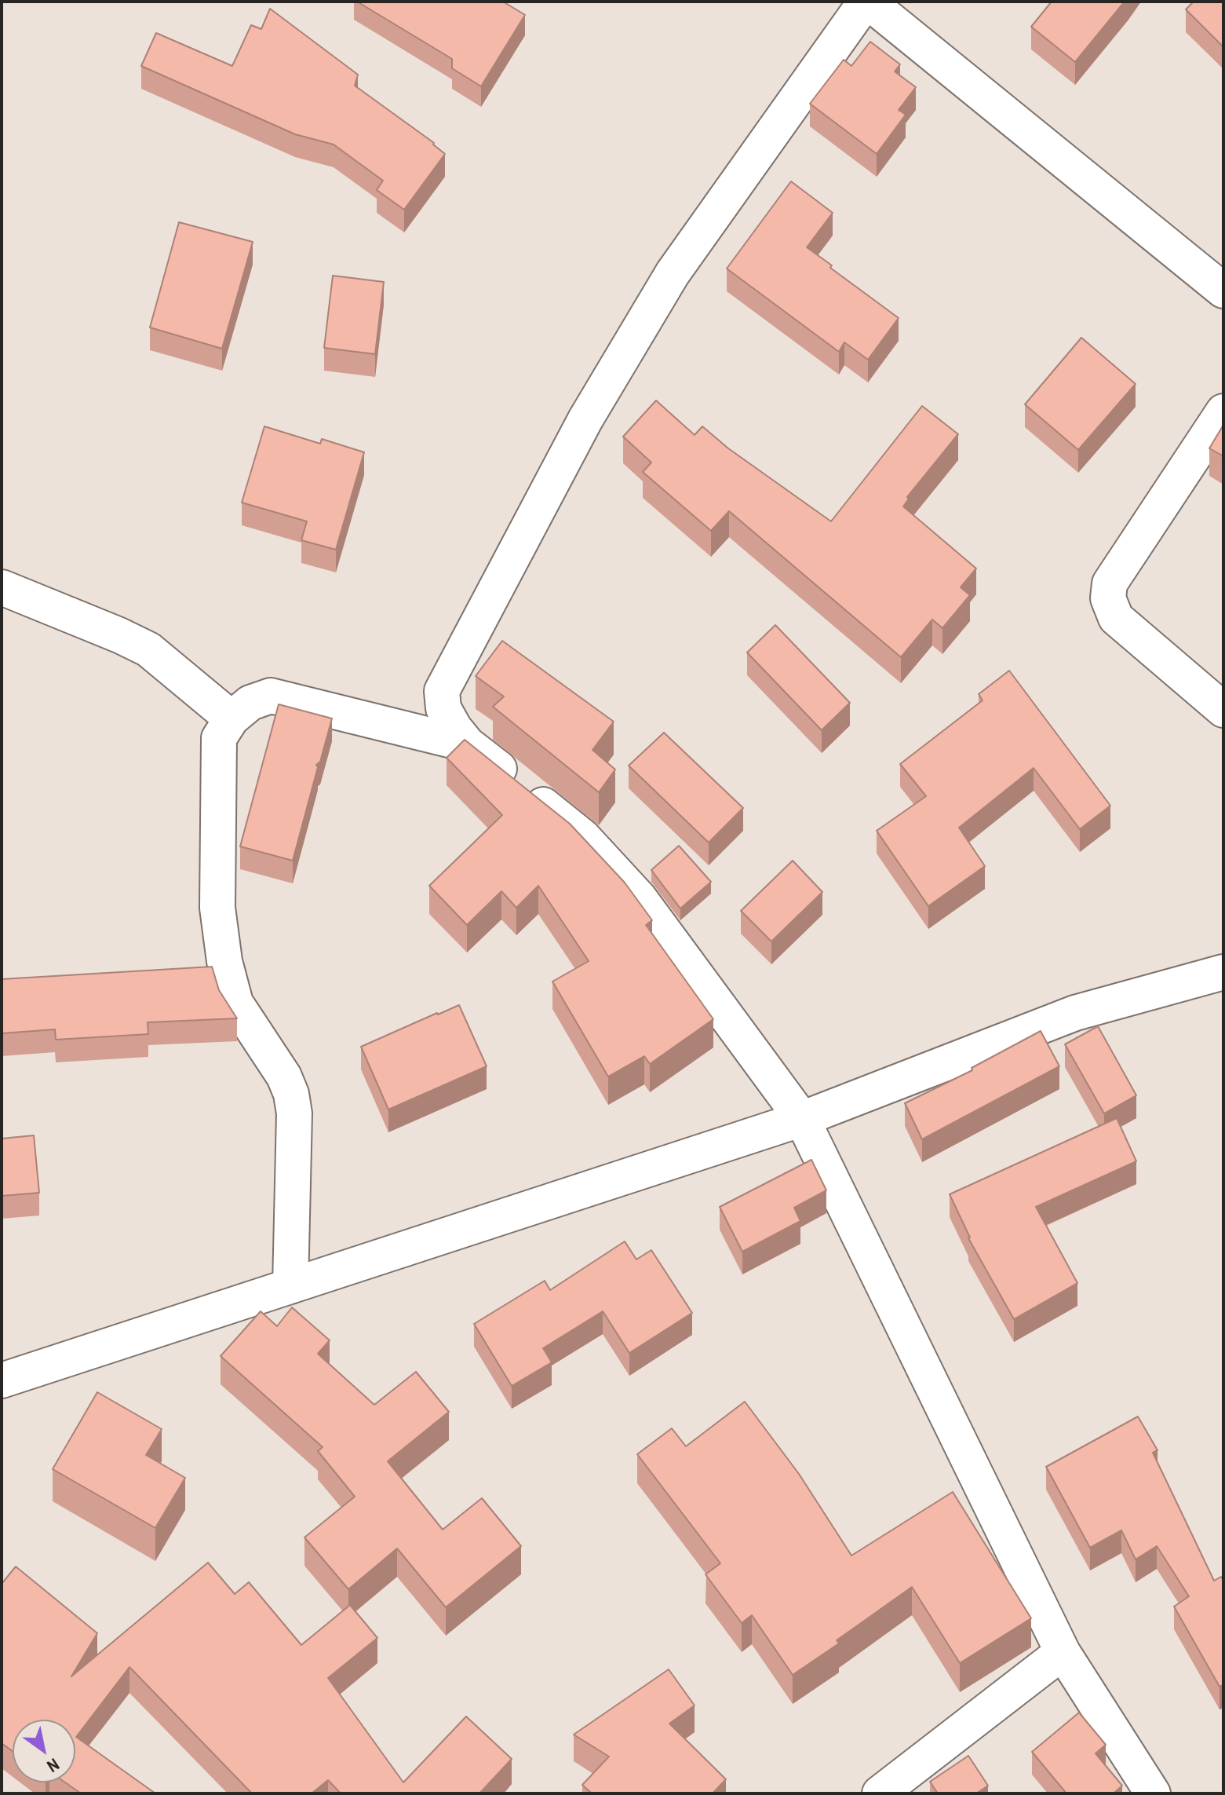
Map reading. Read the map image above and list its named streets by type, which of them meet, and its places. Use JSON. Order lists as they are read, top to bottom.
{
  "north": "bottom right"
}
